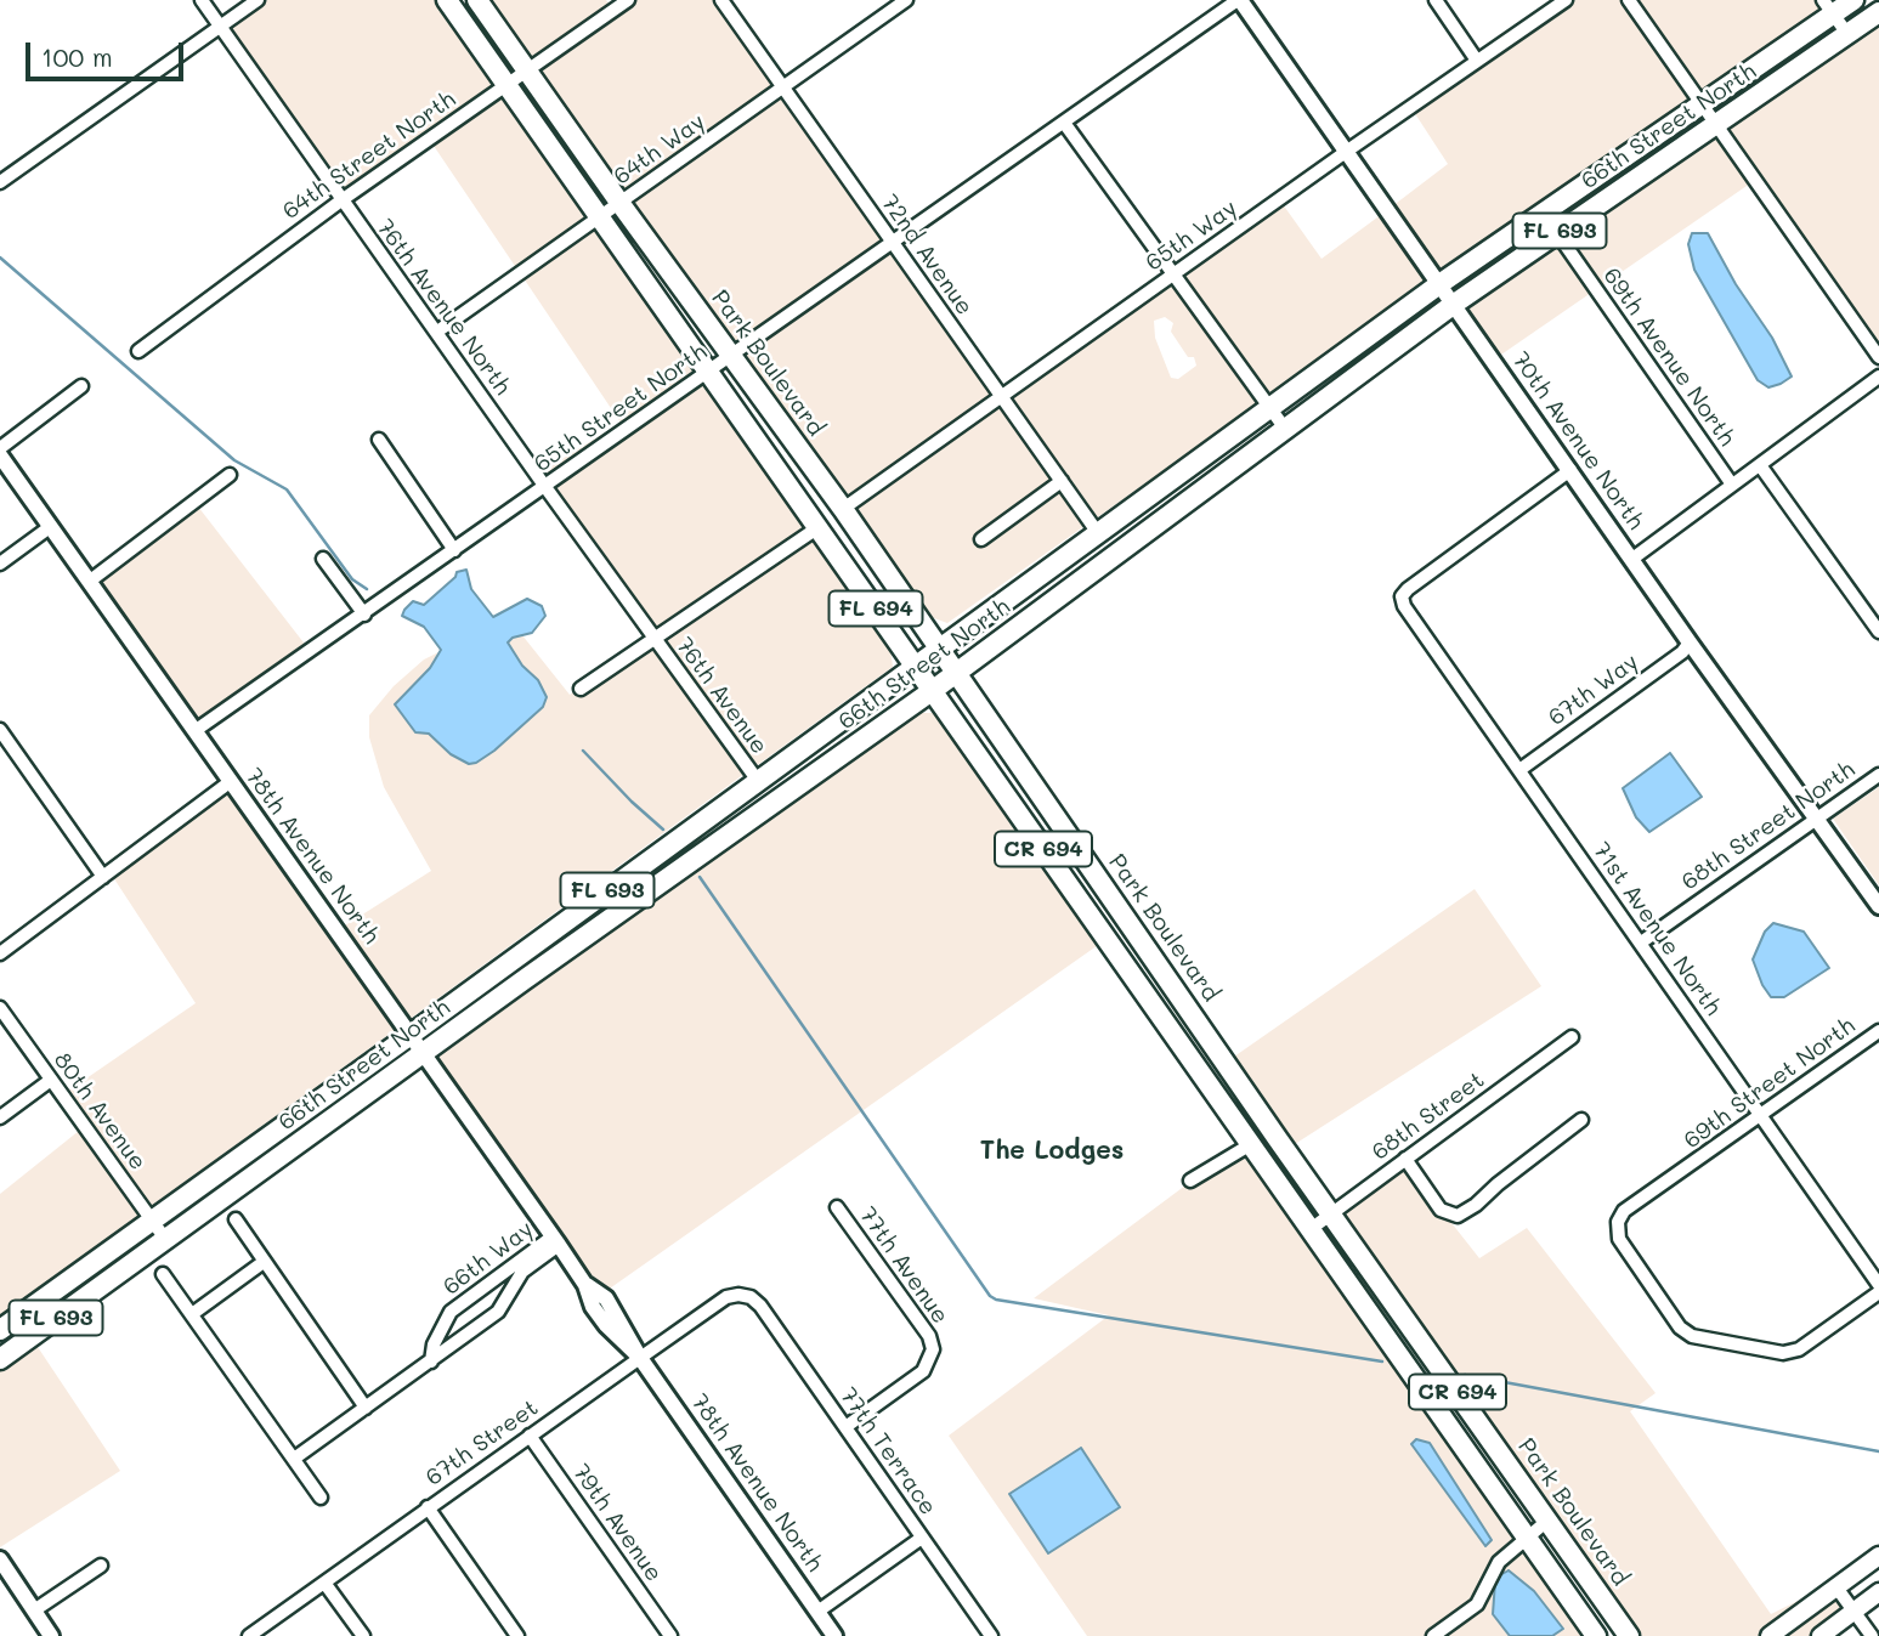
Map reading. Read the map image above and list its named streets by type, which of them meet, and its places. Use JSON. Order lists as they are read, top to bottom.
{
  "streets": {
    "main road": [
      "66th Street North",
      "FL 693",
      "Park Boulevard",
      "FL 694",
      "CR 694"
    ],
    "street": [
      "64th Way",
      "64th Street North",
      "65th Way",
      "72nd Avenue",
      "76th Avenue North",
      "69th Avenue North",
      "65th Street North",
      "70th Avenue North",
      "67th Way",
      "76th Avenue",
      "68th Street North",
      "78th Avenue North",
      "71st Avenue North",
      "69th Street North",
      "80th Avenue",
      "68th Street",
      "66th Way",
      "77th Avenue",
      "67th Street",
      "77th Terrace",
      "79th Avenue"
    ]
  },
  "crossings": [
    ["66th Street North", "72nd Avenue"],
    ["66th Street North", "69th Avenue North"],
    ["66th Street North", "Park Boulevard"],
    ["66th Street North", "70th Avenue North"],
    ["66th Street North", "FL 694"],
    ["66th Street North", "76th Avenue"],
    ["66th Street North", "CR 694"],
    ["66th Street North", "78th Avenue North"],
    ["66th Street North", "80th Avenue"],
    ["64th Way", "72nd Avenue"],
    ["64th Way", "76th Avenue North"],
    ["64th Way", "Park Boulevard"],
    ["64th Way", "FL 694"],
    ["64th Street North", "76th Avenue North"],
    ["64th Street North", "Park Boulevard"],
    ["64th Street North", "FL 694"],
    ["65th Way", "72nd Avenue"],
    ["65th Way", "Park Boulevard"],
    ["65th Way", "70th Avenue North"],
    ["72nd Avenue", "65th Street North"],
    ["76th Avenue North", "65th Street North"],
    ["76th Avenue North", "76th Avenue"],
    ["Park Boulevard", "65th Street North"],
    ["Park Boulevard", "68th Street"],
    ["65th Street North", "70th Avenue North"],
    ["65th Street North", "FL 694"],
    ["65th Street North", "78th Avenue North"],
    ["70th Avenue North", "67th Way"],
    ["70th Avenue North", "68th Street North"],
    ["70th Avenue North", "71st Avenue North"],
    ["FL 694", "CR 694"],
    ["67th Way", "71st Avenue North"],
    ["68th Street North", "71st Avenue North"],
    ["CR 694", "68th Street"],
    ["78th Avenue North", "66th Way"],
    ["78th Avenue North", "67th Street"],
    ["71st Avenue North", "69th Street North"],
    ["77th Avenue", "77th Terrace"],
    ["67th Street", "77th Terrace"],
    ["67th Street", "79th Avenue"]
  ],
  "districts": ["The Lodges"],
  "scale_bar": "100 m"
}
